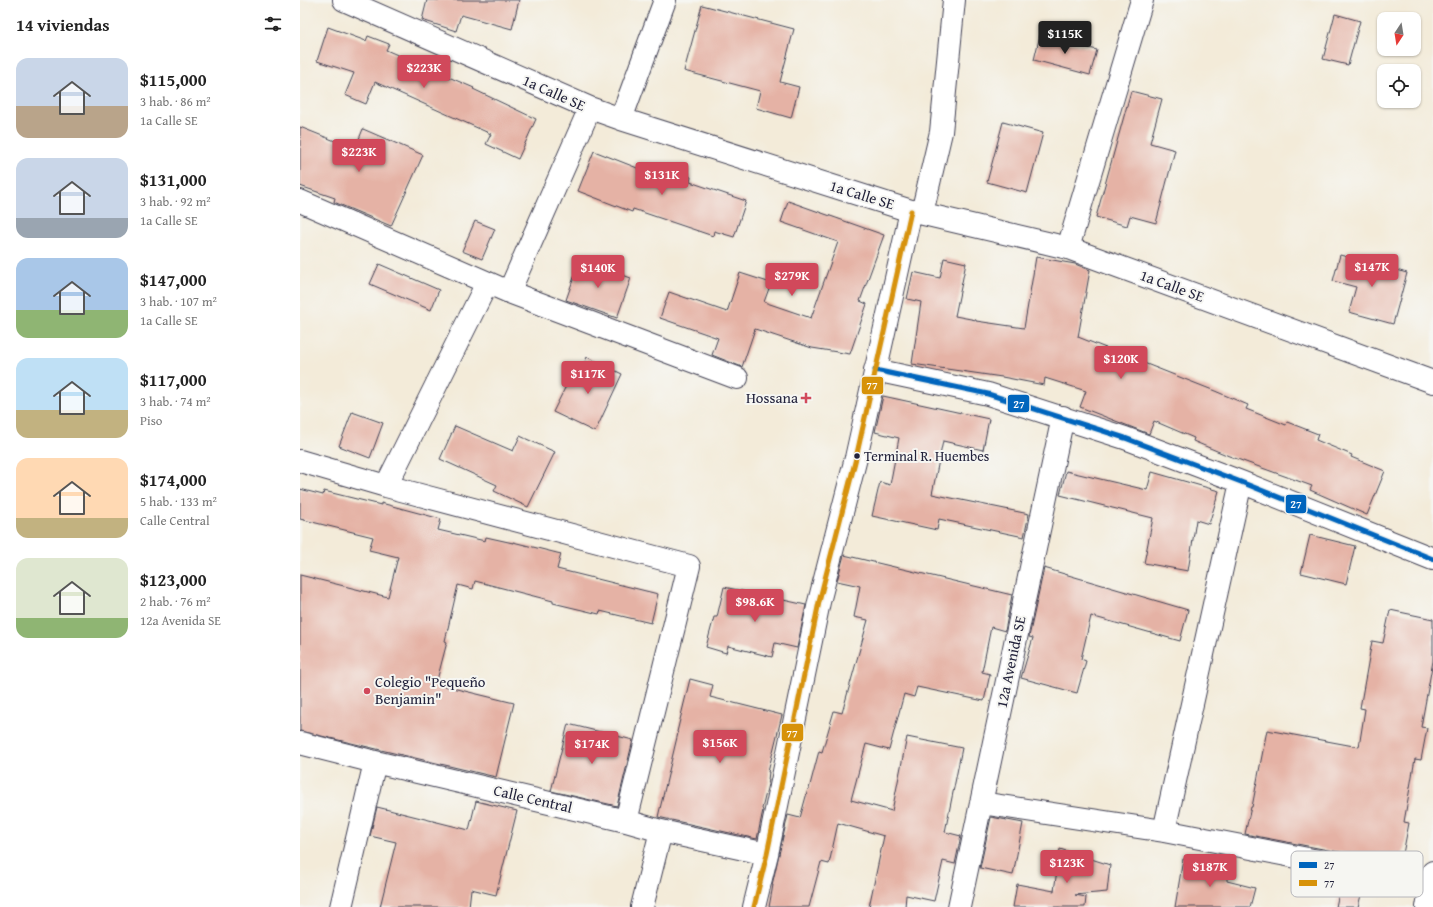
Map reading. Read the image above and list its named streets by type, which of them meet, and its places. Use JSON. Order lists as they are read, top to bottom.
{
  "streets": {
    "street": ["1a Calle SE", "12a Avenida SE", "Calle Central"]
  },
  "places": {
    "health": ["Hossana"],
    "other": ["Terminal R. Huembes", "Colegio \"Pequeño Benjamin\""]
  },
  "lines": ["transit line 77", "transit line 27"],
  "legend": ["27", "77"],
  "north": "bottom",
  "page": {
    "heading": "14 viviendas",
    "price": [
      "$115K",
      "$223K",
      "$223K",
      "$131K",
      "$147K",
      "$140K",
      "$279K",
      "$120K",
      "$117K",
      "$98.6K",
      "$156K",
      "$174K",
      "$123K",
      "$187K"
    ],
    "list": [
      {
        "name": "$115,000",
        "note": "3 hab. · 86 m² · 1a Calle SE"
      },
      {
        "name": "$131,000",
        "note": "3 hab. · 92 m² · 1a Calle SE"
      },
      {
        "name": "$147,000",
        "note": "3 hab. · 107 m² · 1a Calle SE"
      },
      {
        "name": "$117,000",
        "note": "3 hab. · 74 m² · Piso"
      },
      {
        "name": "$174,000",
        "note": "5 hab. · 133 m² · Calle Central"
      },
      {
        "name": "$123,000",
        "note": "2 hab. · 76 m² · 12a Avenida SE"
      }
    ]
  }
}
